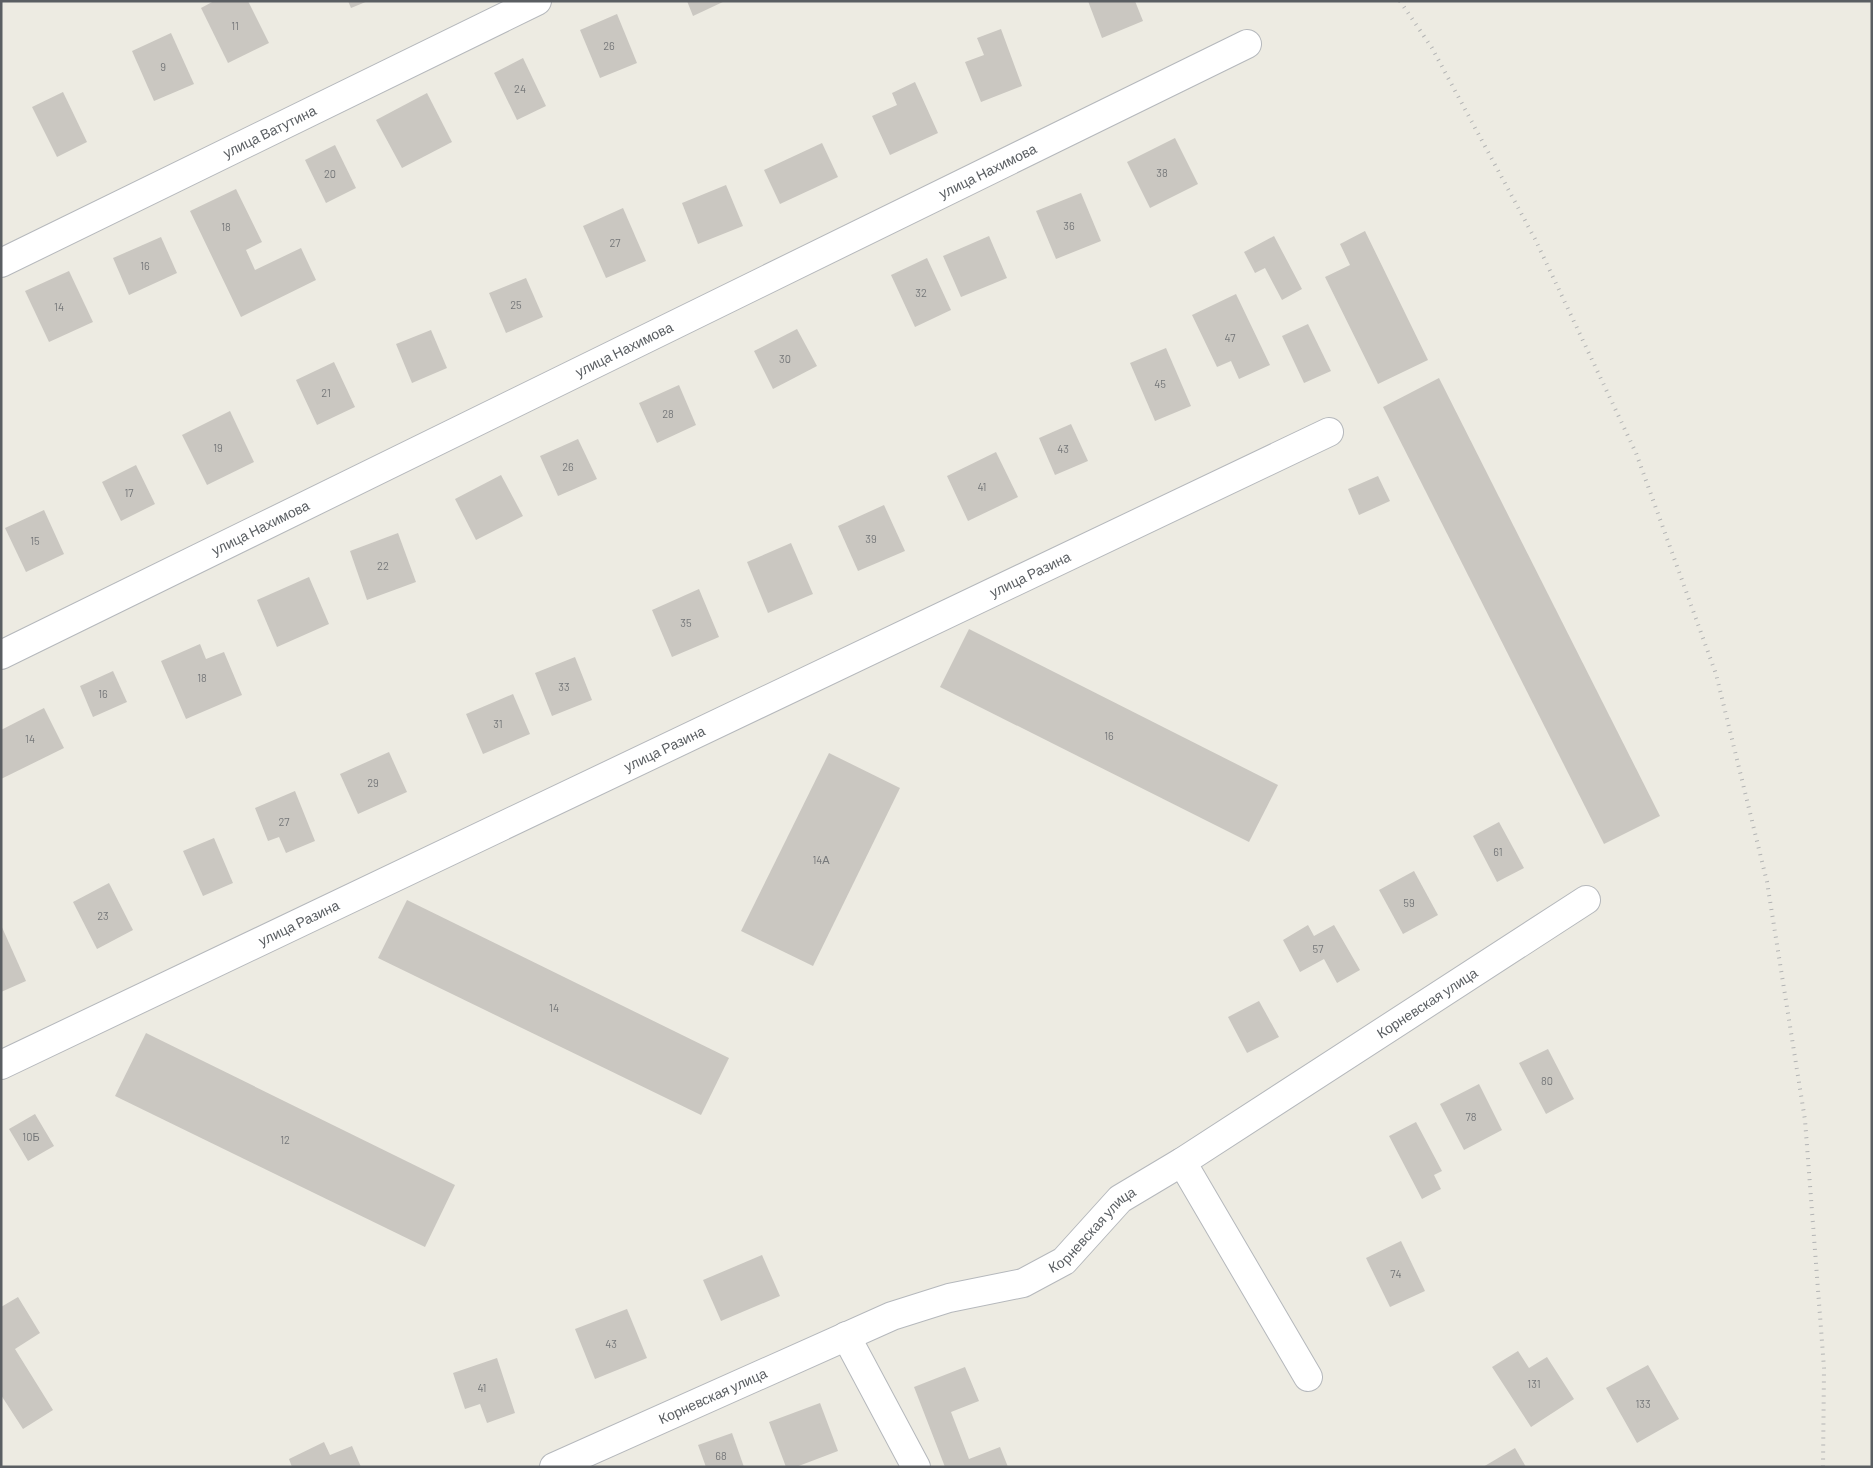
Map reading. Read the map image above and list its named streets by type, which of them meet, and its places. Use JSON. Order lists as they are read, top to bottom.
{
  "streets": {
    "street": [
      "улица Ватутина",
      "улица Нахимова",
      "улица Разина",
      "Корневская улица"
    ]
  },
  "house_numbers": [
    "11",
    "26",
    "9",
    "24",
    "38",
    "20",
    "36",
    "18",
    "27",
    "16",
    "32",
    "25",
    "14",
    "47",
    "30",
    "45",
    "21",
    "28",
    "19",
    "43",
    "26",
    "41",
    "17",
    "39",
    "15",
    "22",
    "35",
    "18",
    "33",
    "16",
    "31",
    "16",
    "14",
    "29",
    "27",
    "61",
    "14А",
    "59",
    "23",
    "57",
    "14",
    "80",
    "78",
    "10Б",
    "12",
    "74",
    "43",
    "131",
    "41",
    "133",
    "68"
  ]
}
